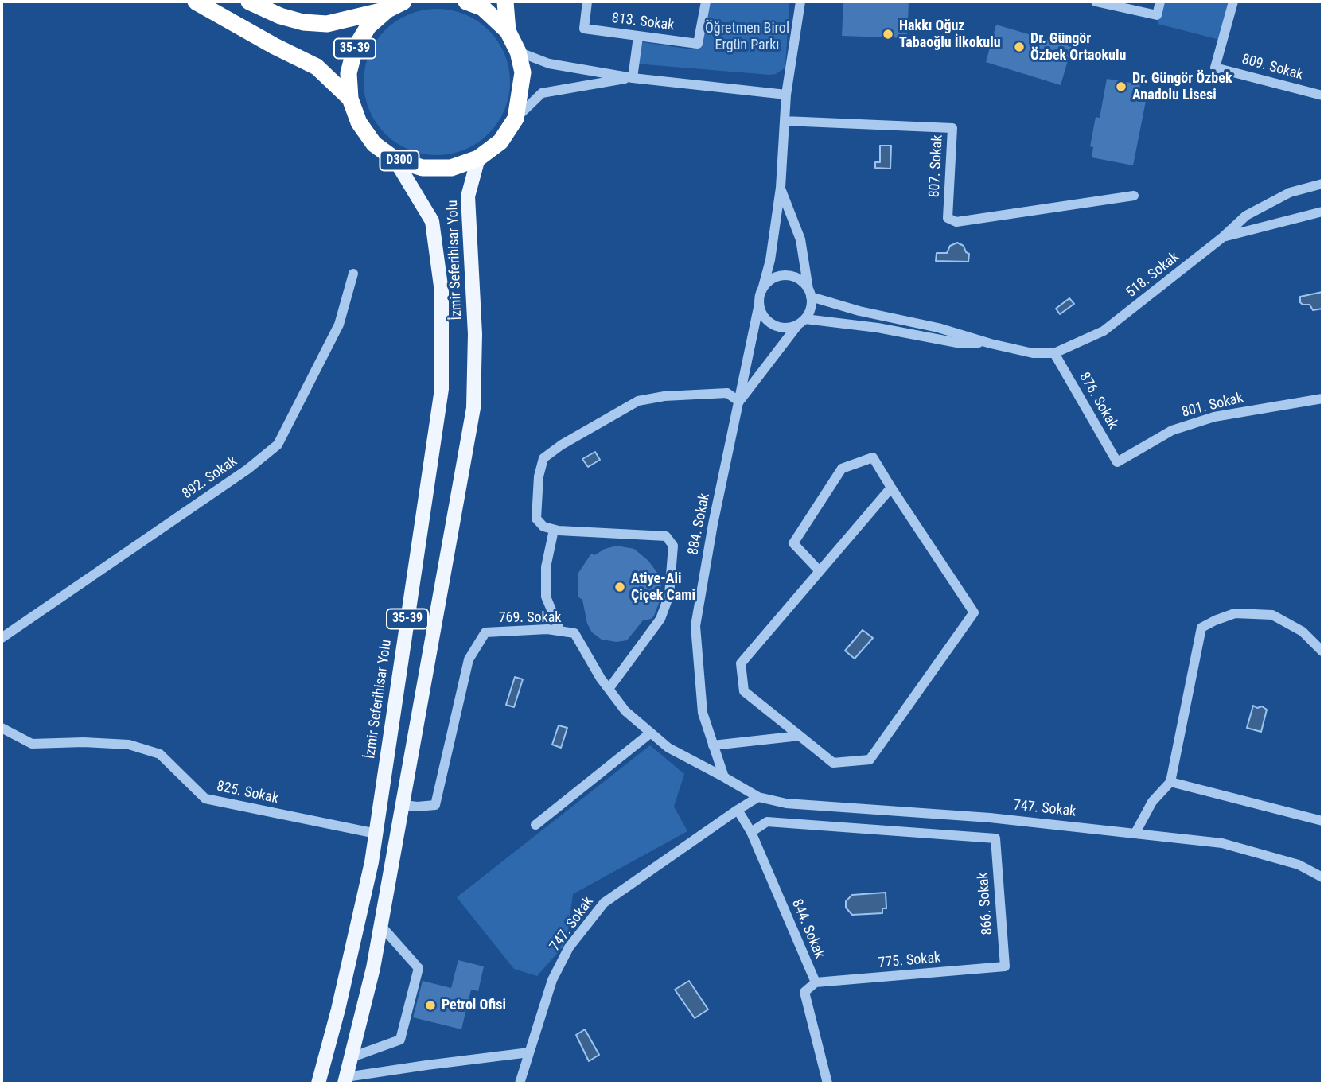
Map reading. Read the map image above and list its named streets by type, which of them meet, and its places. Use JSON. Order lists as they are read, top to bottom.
{
  "streets": {
    "highway": ["35-39", "D300"],
    "main road": ["İzmir Seferihisar Yolu"],
    "street": [
      "813. Sokak",
      "809. Sokak",
      "807. Sokak",
      "518. Sokak",
      "876. Sokak",
      "801. Sokak",
      "892. Sokak",
      "884. Sokak",
      "769. Sokak",
      "825. Sokak",
      "747. Sokak",
      "866. Sokak",
      "844. Sokak",
      "775. Sokak"
    ]
  },
  "crossings": [
    ["35-39", "D300"],
    ["D300", "İzmir Seferihisar Yolu"],
    ["İzmir Seferihisar Yolu", "769. Sokak"],
    ["İzmir Seferihisar Yolu", "825. Sokak"],
    ["518. Sokak", "876. Sokak"],
    ["518. Sokak", "884. Sokak"],
    ["876. Sokak", "801. Sokak"],
    ["747. Sokak", "844. Sokak"],
    ["866. Sokak", "844. Sokak"],
    ["866. Sokak", "775. Sokak"],
    ["844. Sokak", "775. Sokak"]
  ],
  "parks": ["Öğretmen Birol Ergün Parkı"],
  "places": [
    "Hakkı Oğuz Tabaoğlu İlkokulu",
    "Dr. Güngör Özbek Ortaokulu",
    "Dr. Güngör Özbek Anadolu Lisesi",
    "Atiye-Ali Çiçek Cami",
    "Petrol Ofisi"
  ]
}
